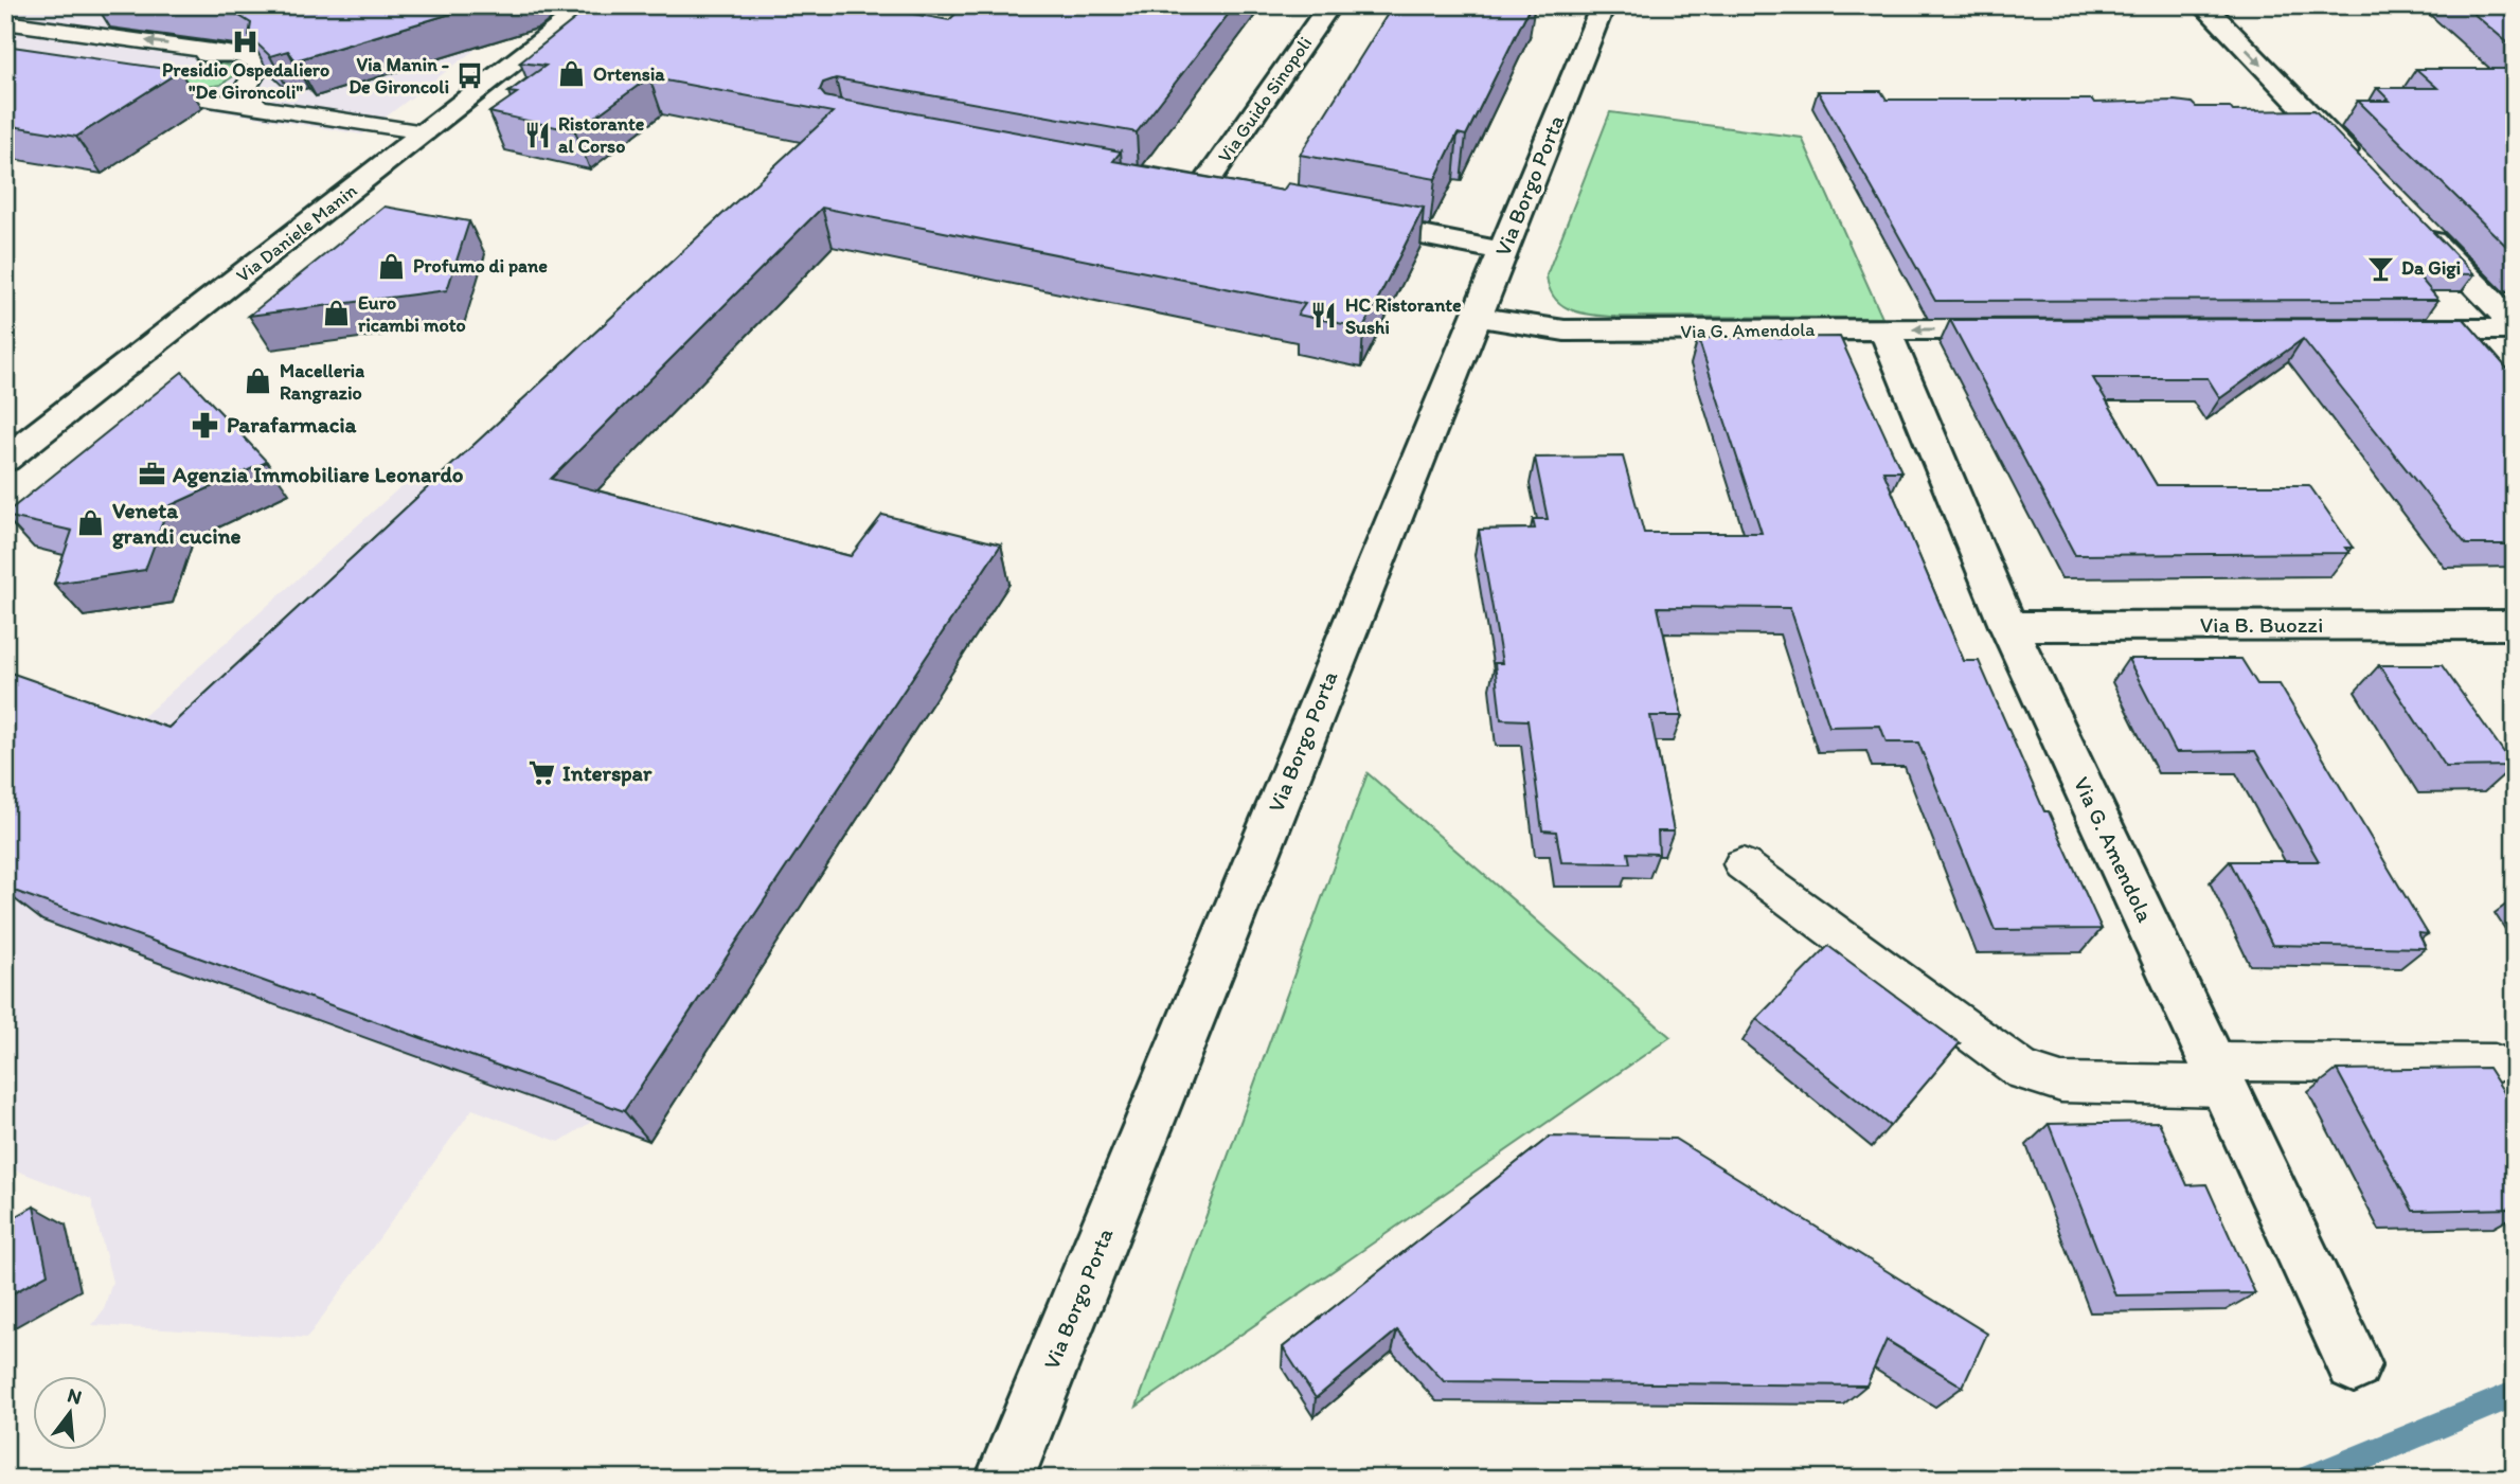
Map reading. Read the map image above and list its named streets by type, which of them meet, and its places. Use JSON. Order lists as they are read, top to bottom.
{
  "streets": {
    "street": [
      "Via Guido Sinopoli",
      "Via Borgo Porta",
      "Via Daniele Manin",
      "Via G. Amendola",
      "Via B. Buozzi"
    ]
  },
  "crossings": [
    ["Via Borgo Porta", "Via G. Amendola"],
    ["Via G. Amendola", "Via B. Buozzi"]
  ],
  "places": {
    "hospital": ["Presidio Ospedaliero \"De Gironcoli\""],
    "shop": [
      "Ortensia",
      "Profumo di pane",
      "Euro ricambi moto",
      "Macelleria Rangrazio",
      "Veneta grandi cucine"
    ],
    "bus stop": ["Via Manin - De Gironcoli"],
    "restaurant": ["Ristorante al Corso", "HC Ristorante Sushi"],
    "bar": ["Da Gigi"],
    "pharmacy": ["Parafarmacia"],
    "office": ["Agenzia Immobiliare Leonardo"],
    "supermarket": ["Interspar"]
  },
  "north": "top"
}
